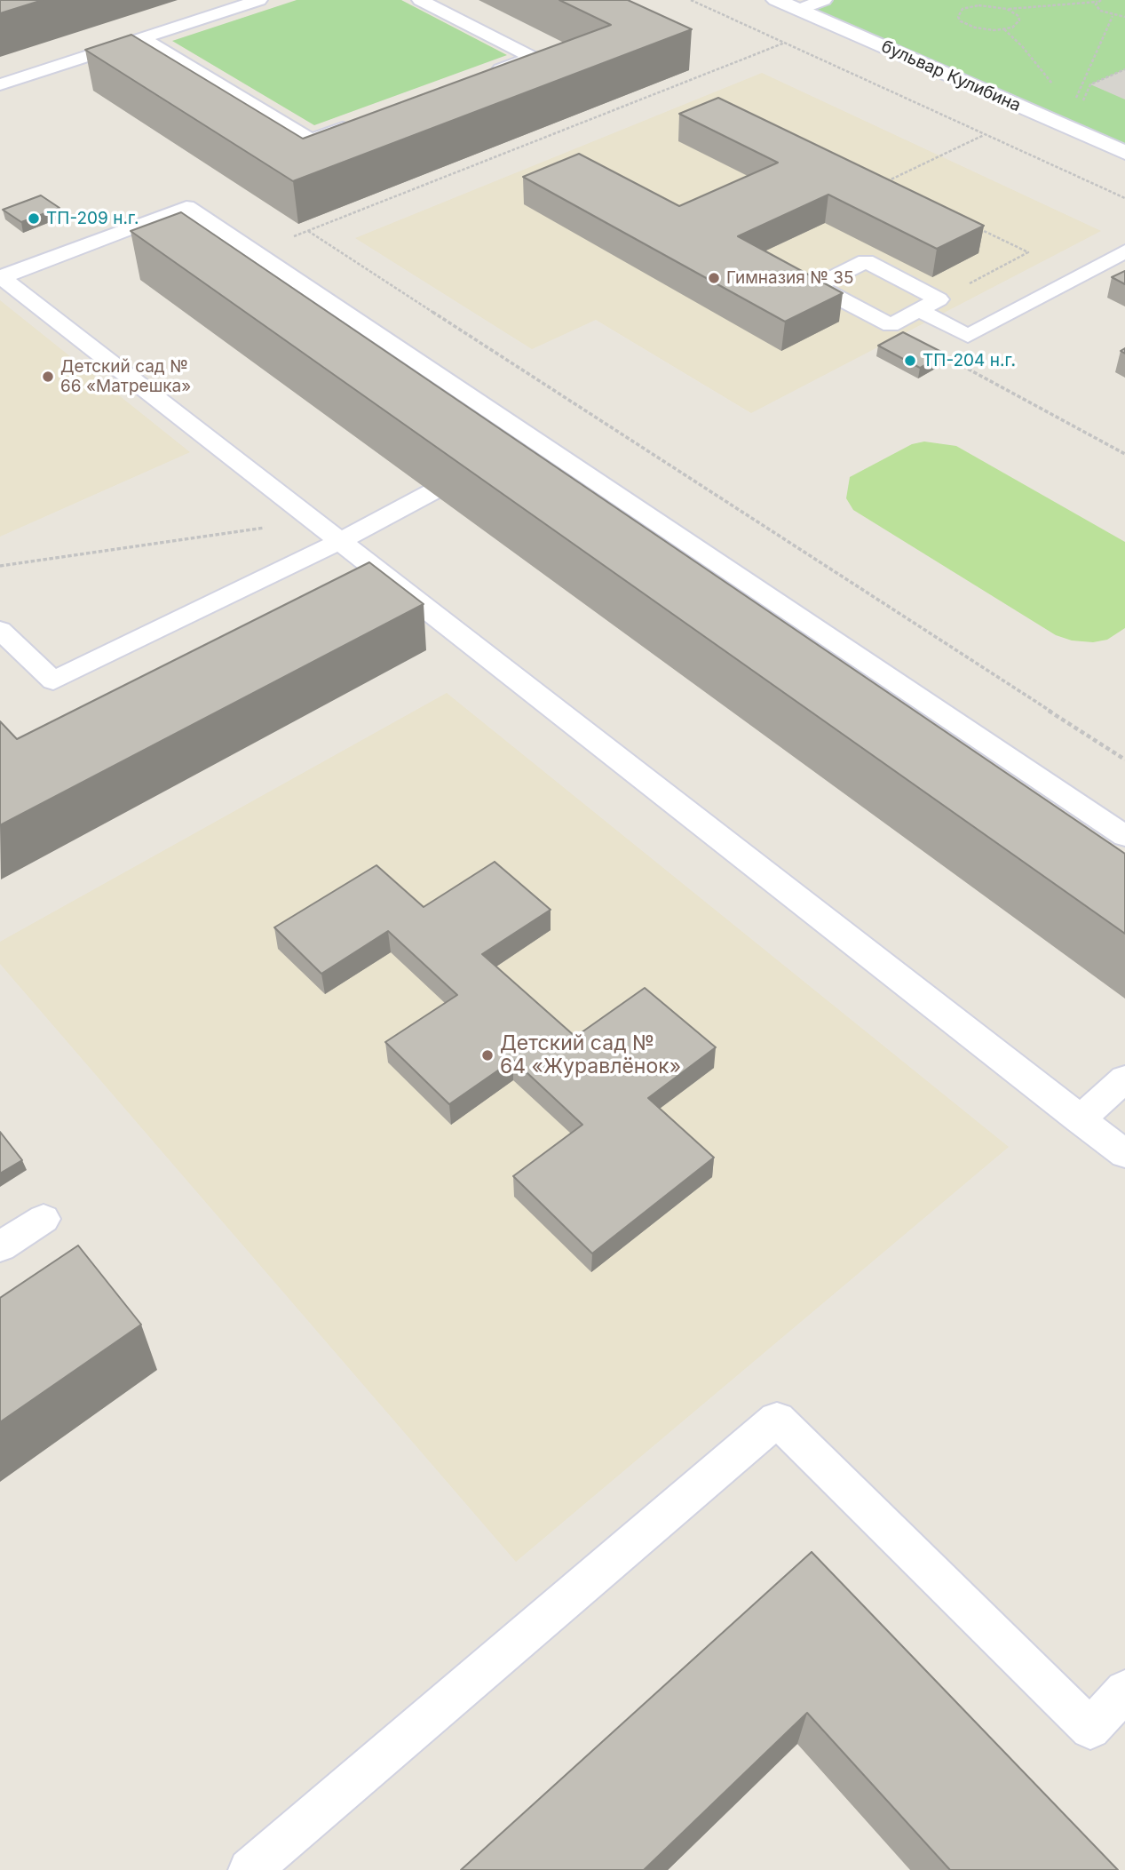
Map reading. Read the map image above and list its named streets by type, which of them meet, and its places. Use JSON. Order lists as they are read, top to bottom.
{
  "streets": {
    "street": ["бульвар Кулибина"]
  },
  "places": [
    "ТП-209 н.г.",
    "Гимназия № 35",
    "ТП-204 н.г.",
    "Детский сад № 66 «Матрешка»",
    "Детский сад № 64 «Журавлёнок»"
  ]
}
